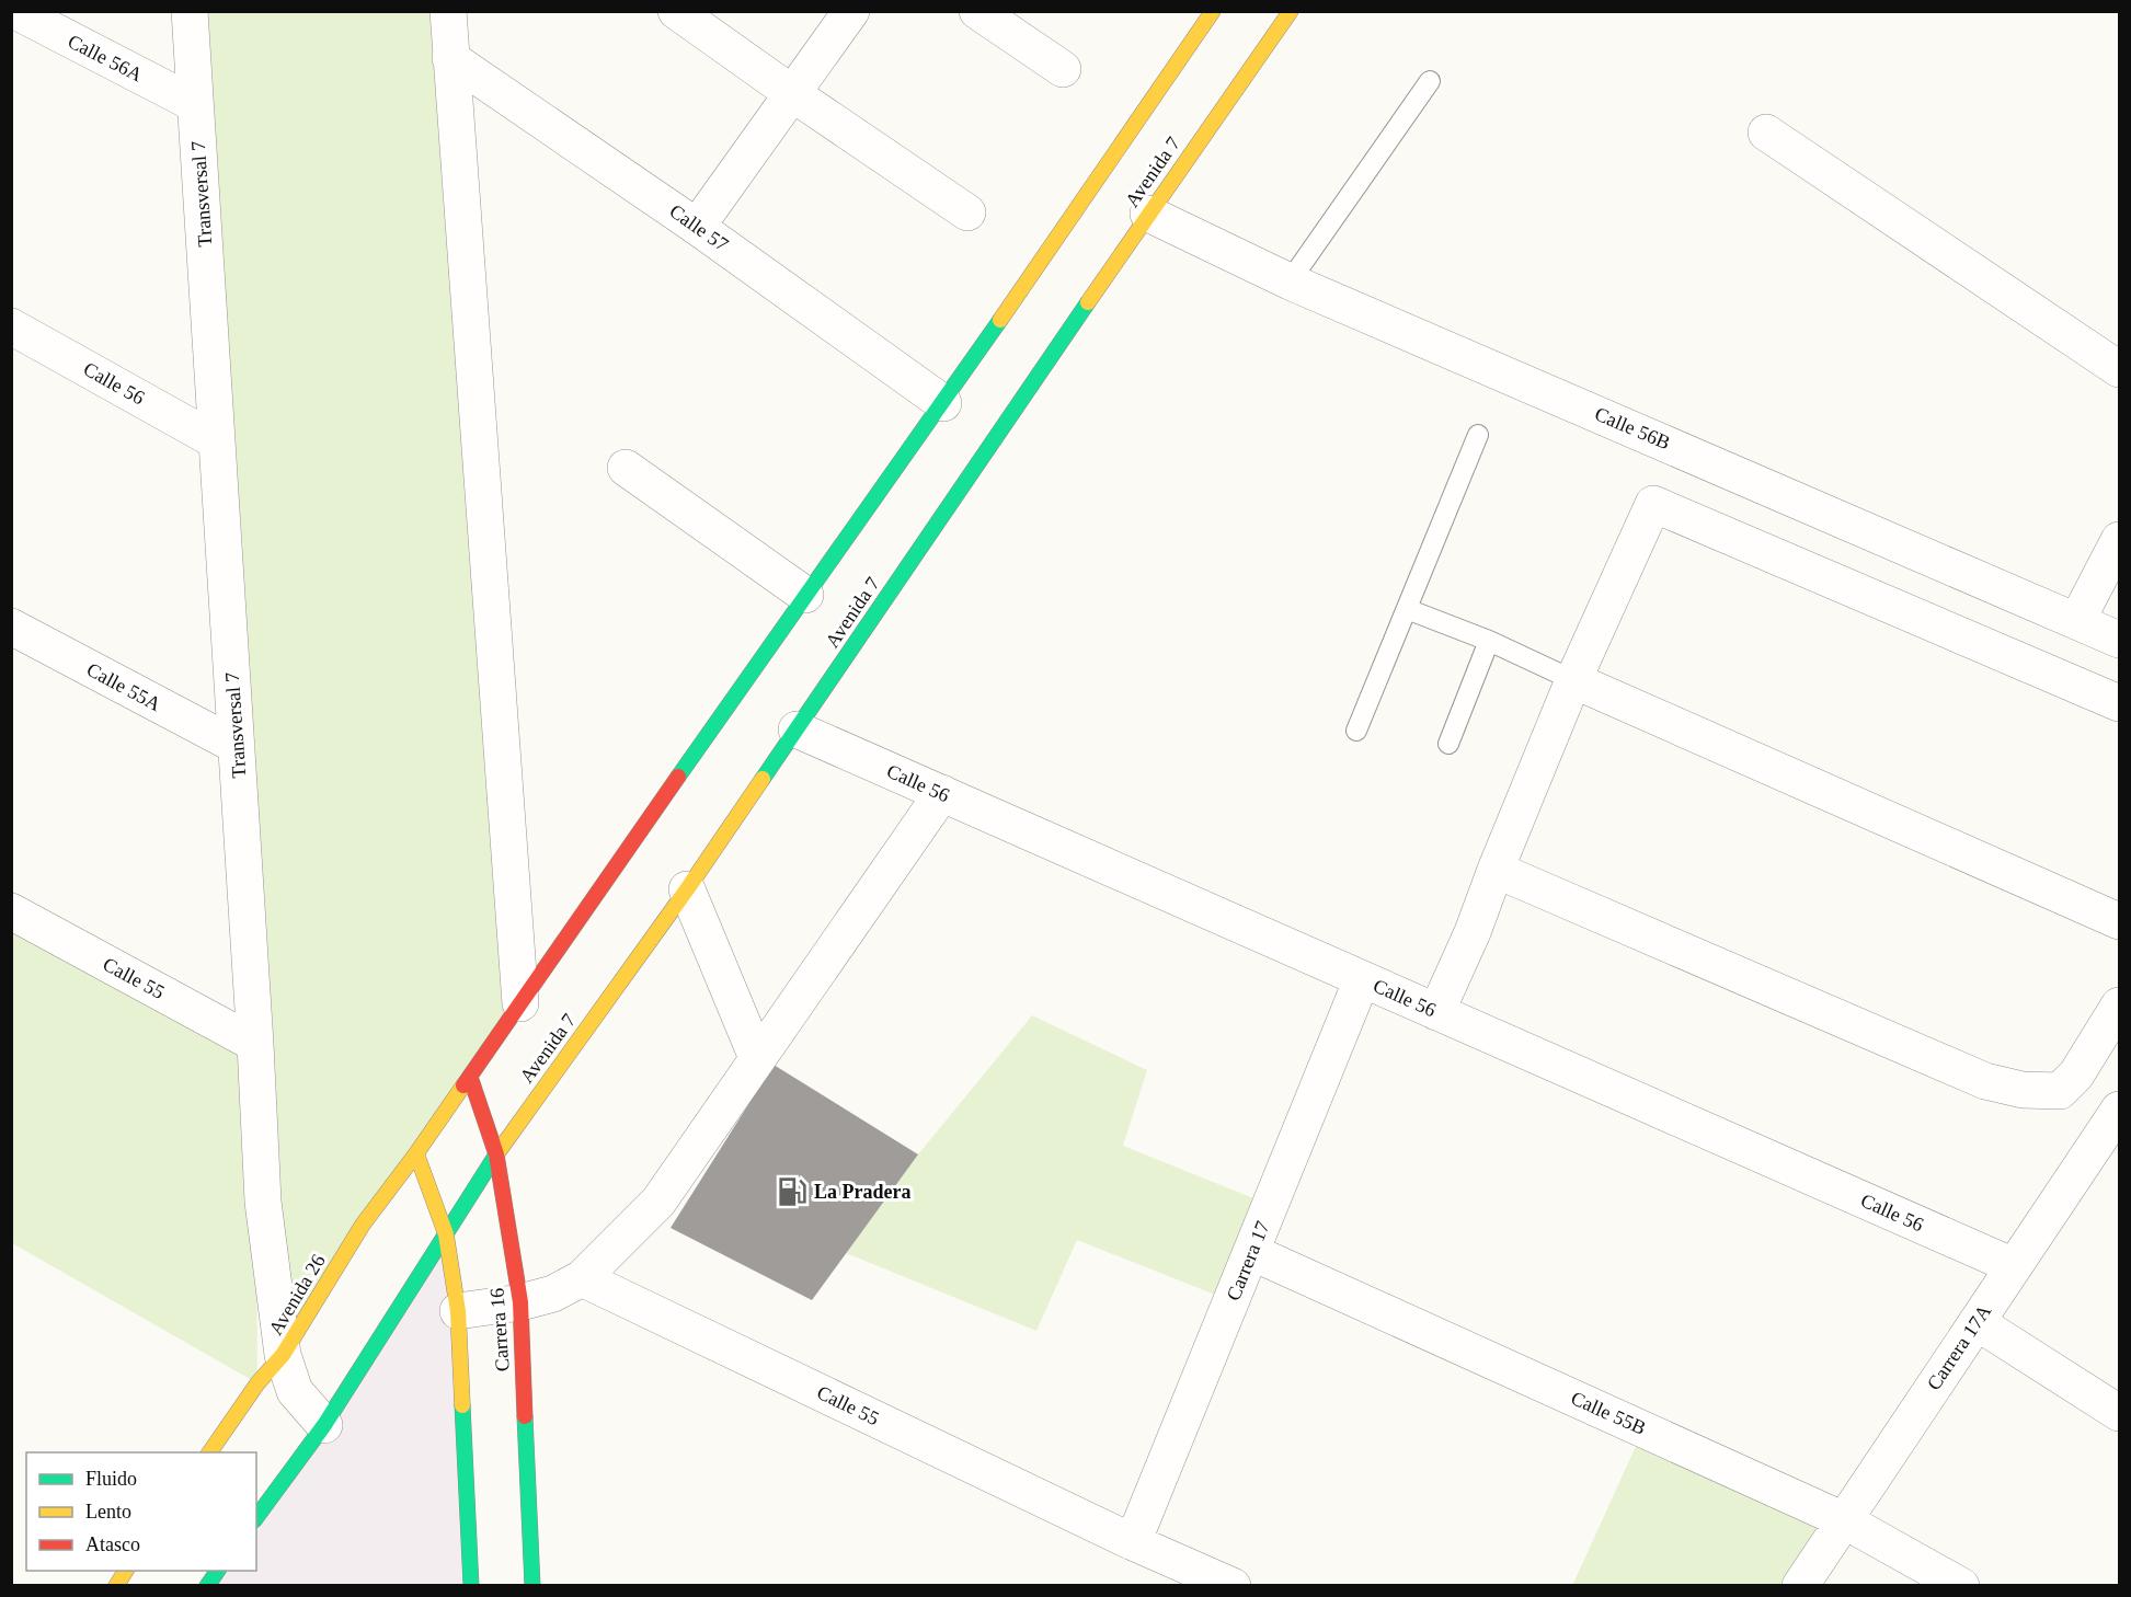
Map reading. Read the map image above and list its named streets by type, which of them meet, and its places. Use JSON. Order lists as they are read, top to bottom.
{
  "streets": {
    "main road": ["Avenida 7", "Avenida 26", "Carrera 16"],
    "street": [
      "Calle 56A",
      "Transversal 7",
      "Calle 57",
      "Calle 56",
      "Calle 56B",
      "Calle 55A",
      "Calle 55",
      "Carrera 17",
      "Carrera 17A",
      "Calle 55B"
    ]
  },
  "crossings": [
    ["Calle 56A", "Transversal 7"],
    ["Avenida 7", "Calle 57"],
    ["Avenida 7", "Calle 56"],
    ["Avenida 7", "Calle 56B"],
    ["Avenida 7", "Avenida 26"],
    ["Avenida 7", "Carrera 16"],
    ["Transversal 7", "Calle 56"],
    ["Transversal 7", "Calle 55A"],
    ["Transversal 7", "Calle 55"],
    ["Transversal 7", "Avenida 26"],
    ["Calle 56", "Carrera 17"],
    ["Calle 56", "Carrera 17A"],
    ["Calle 55", "Carrera 17"],
    ["Carrera 17", "Calle 55B"],
    ["Avenida 26", "Carrera 16"],
    ["Carrera 17A", "Calle 55B"]
  ],
  "places": {
    "fuel station": ["La Pradera"]
  },
  "legend": ["Fluido", "Lento", "Atasco"]
}
